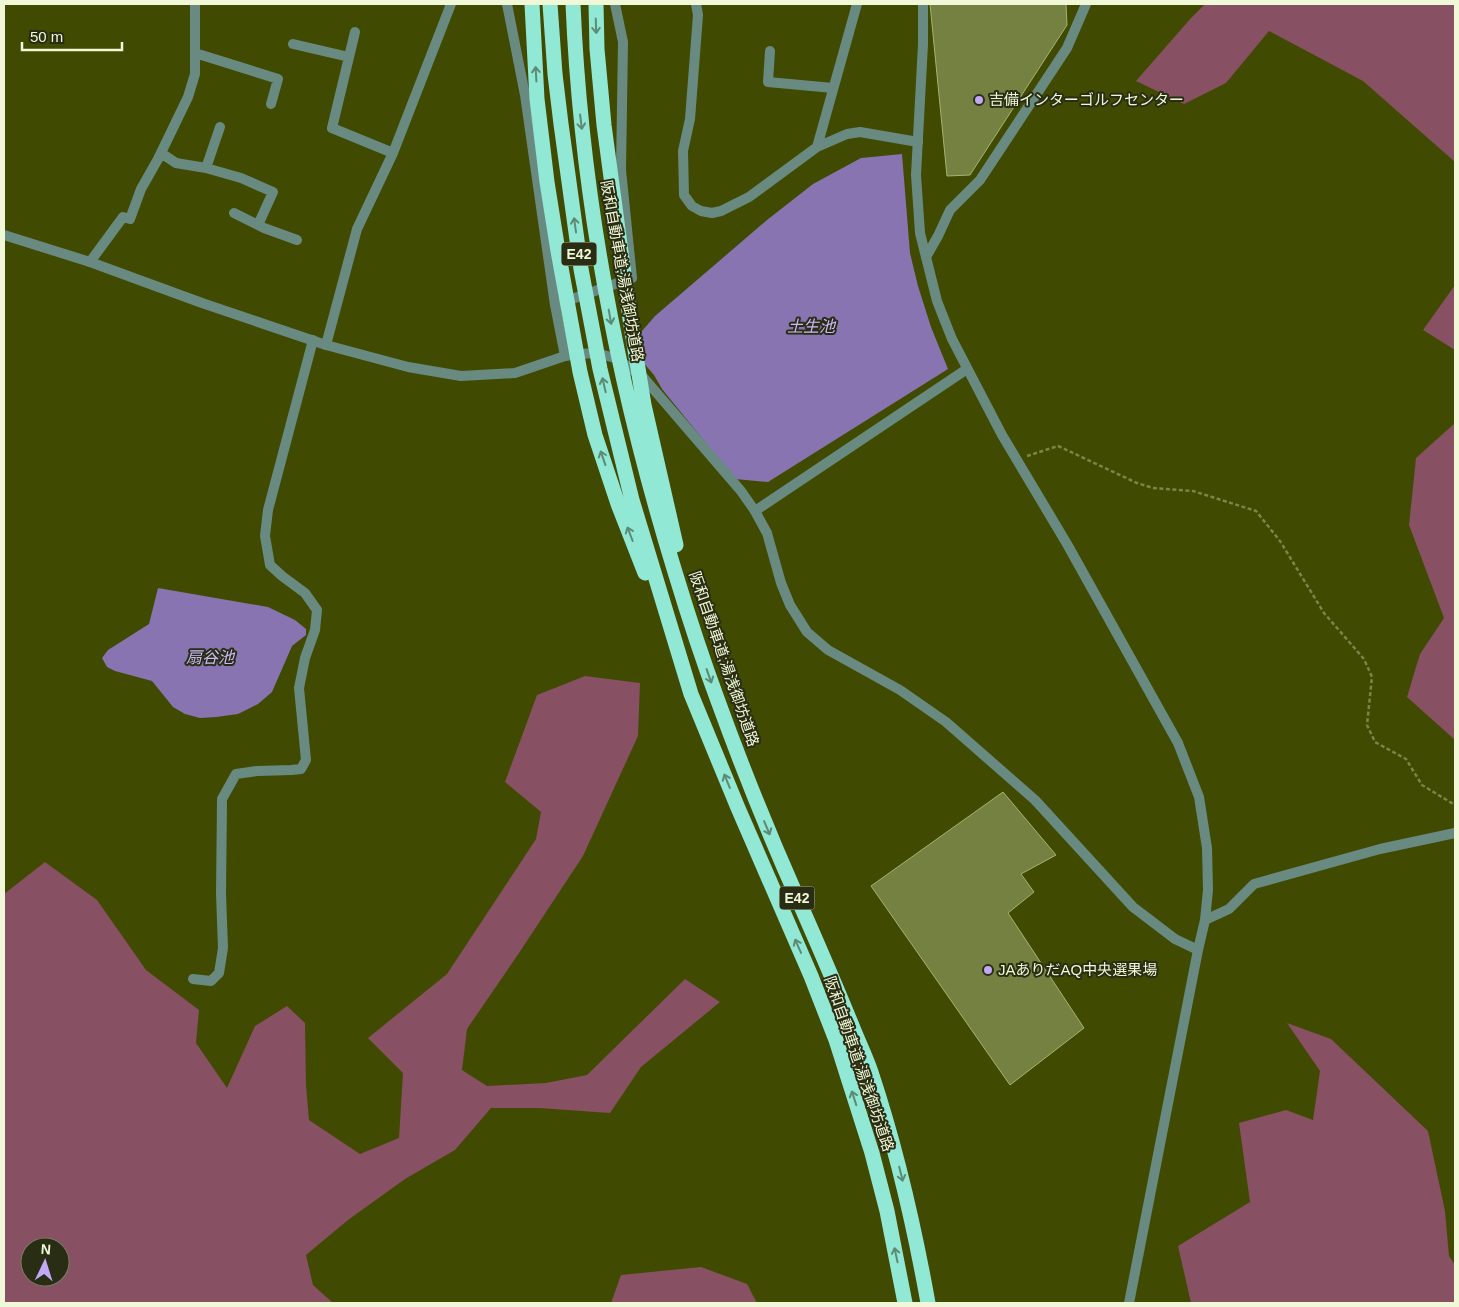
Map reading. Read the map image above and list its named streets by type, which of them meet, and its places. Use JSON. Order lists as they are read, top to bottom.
{
  "streets": {
    "highway": ["E42", "阪和自動車道;湯浅御坊道路"]
  },
  "crossings": [
    ["E42", "阪和自動車道;湯浅御坊道路"]
  ],
  "water": ["土生池", "扇谷池"],
  "places": ["吉備インターゴルフセンター", "JAありだAQ中央選果場"],
  "scale_bar": "50 m",
  "north": "top"
}
